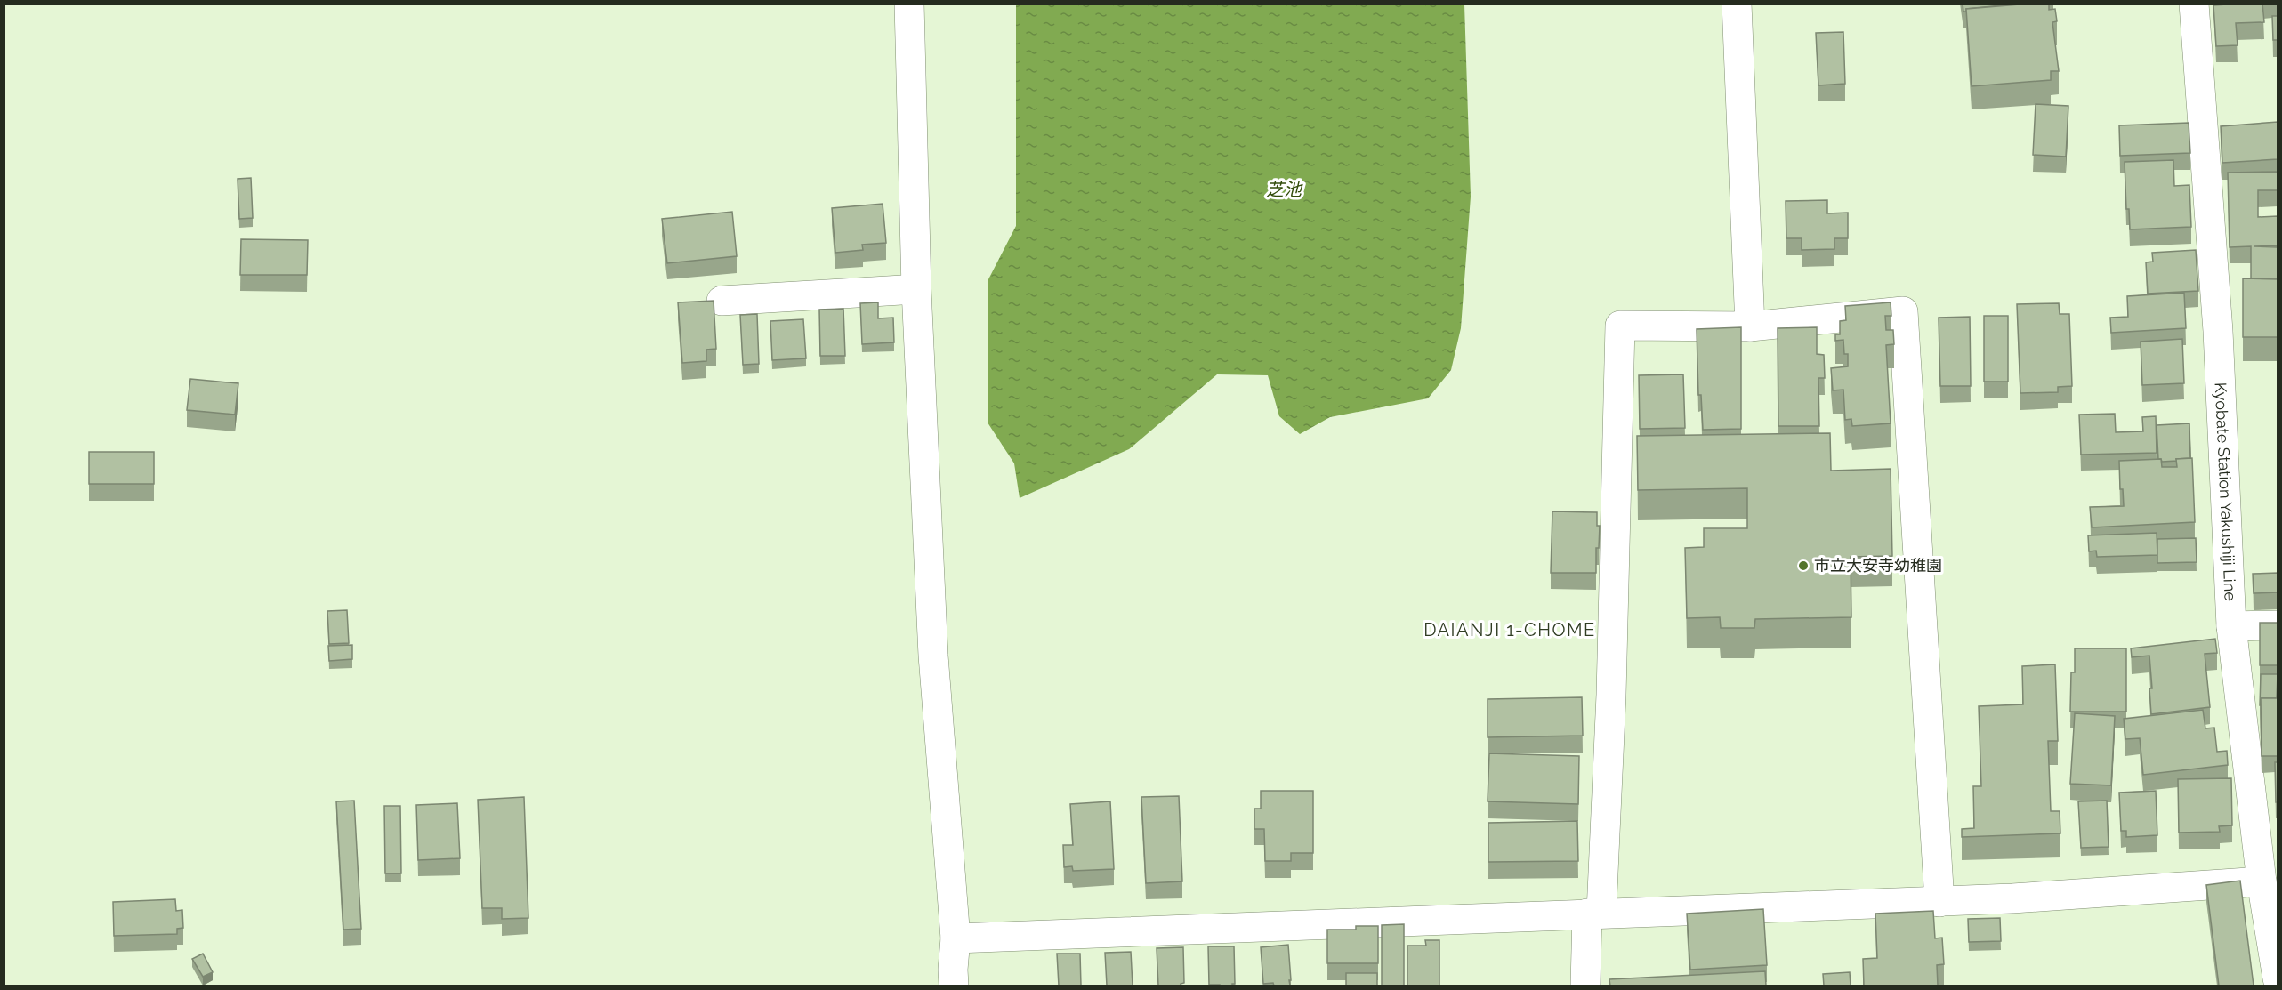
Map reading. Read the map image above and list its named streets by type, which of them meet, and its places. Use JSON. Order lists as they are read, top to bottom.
{
  "streets": {
    "street": ["Kyobate Station Yakushiji Line"]
  },
  "districts": ["DAIANJI 1-CHOME"],
  "water": ["芝池"],
  "places": ["市立大安寺幼稚園"]
}
